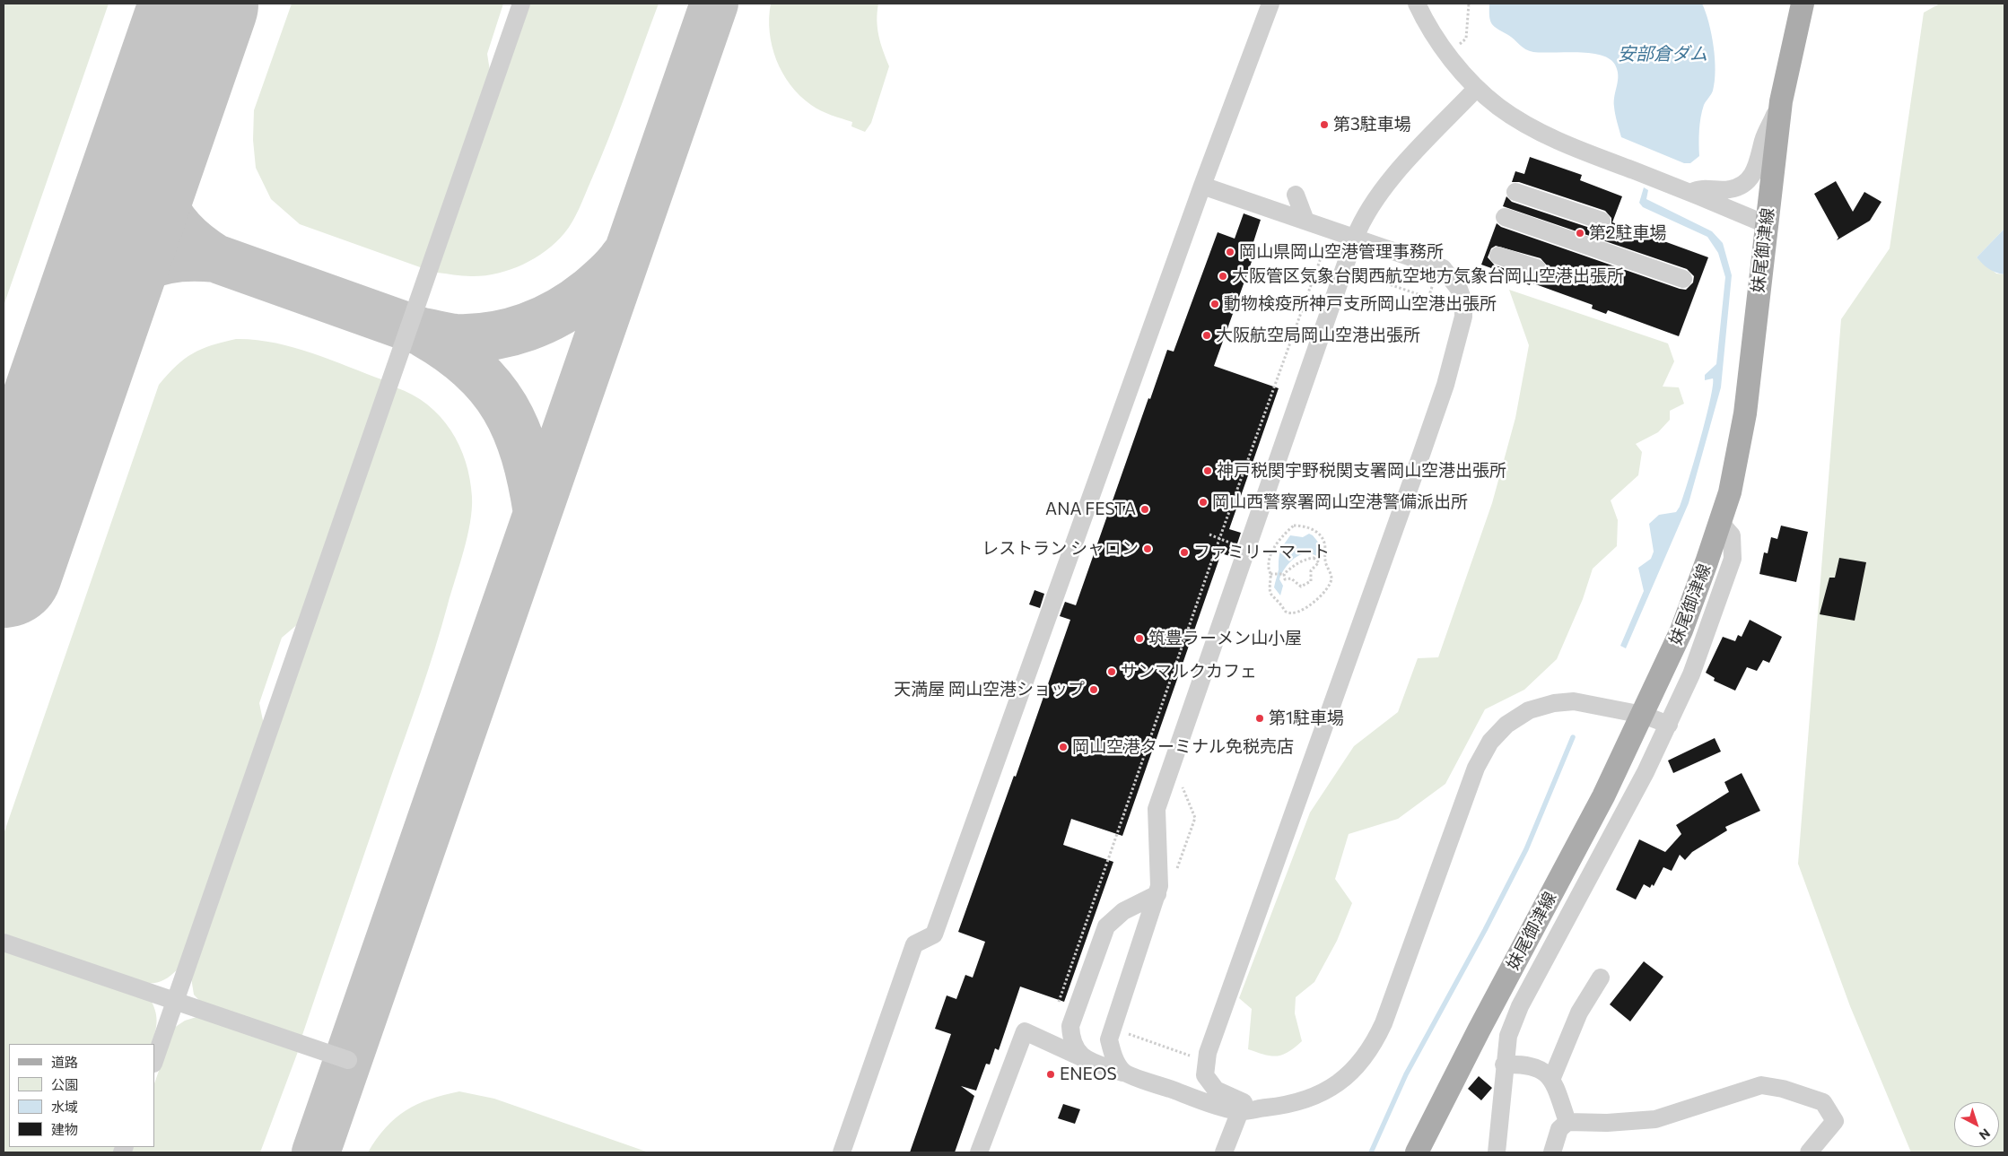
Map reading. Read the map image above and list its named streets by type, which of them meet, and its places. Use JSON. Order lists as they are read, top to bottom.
{
  "streets": {
    "main road": ["妹尾御津線"]
  },
  "water": ["安部倉ダム"],
  "places": [
    "第3駐車場",
    "第2駐車場",
    "岡山県岡山空港管理事務所",
    "大阪管区気象台関西航空地方気象台岡山空港出張所",
    "動物検疫所神戸支所岡山空港出張所",
    "大阪航空局岡山空港出張所",
    "神戸税関宇野税関支署岡山空港出張所",
    "岡山西警察署岡山空港警備派出所",
    "ANA FESTA",
    "レストラン シャロン",
    "ファミリーマート",
    "筑豊ラーメン山小屋",
    "サンマルクカフェ",
    "天満屋 岡山空港ショップ",
    "第1駐車場",
    "岡山空港ターミナル免税売店",
    "ENEOS"
  ],
  "legend": [
    "道路",
    "公園",
    "水域",
    "建物"
  ],
  "north": "bottom right"
}
